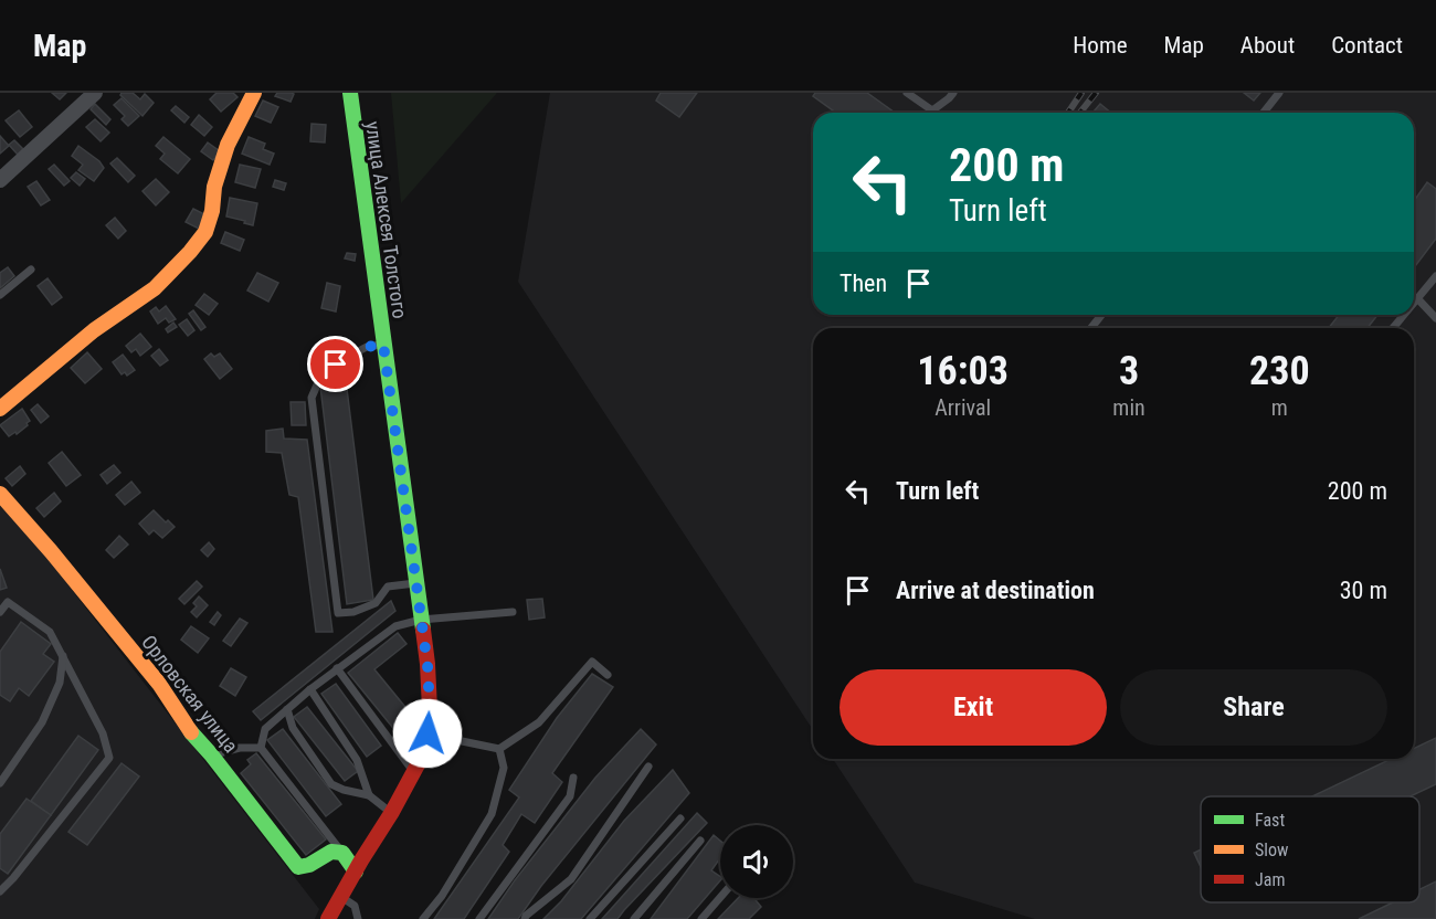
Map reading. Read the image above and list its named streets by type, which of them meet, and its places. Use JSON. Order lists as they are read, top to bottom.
{
  "streets": {
    "street": ["улица Алексея Толстого", "Орловская улица"]
  },
  "legend": ["Fast", "Slow", "Jam"],
  "page": {
    "header": "Map",
    "nav": [
      "Home",
      "Map",
      "About",
      "Contact"
    ],
    "turn": ["200 m", "Turn left"],
    "then": "Then",
    "eta": [
      "16:03",
      "Arrival",
      "3",
      "min",
      "230",
      "m"
    ],
    "list": [
      {
        "name": "Turn left",
        "value": "200 m"
      },
      {
        "name": "Arrive at destination",
        "value": "30 m"
      }
    ],
    "buttons": ["Exit", "Share"]
  }
}
